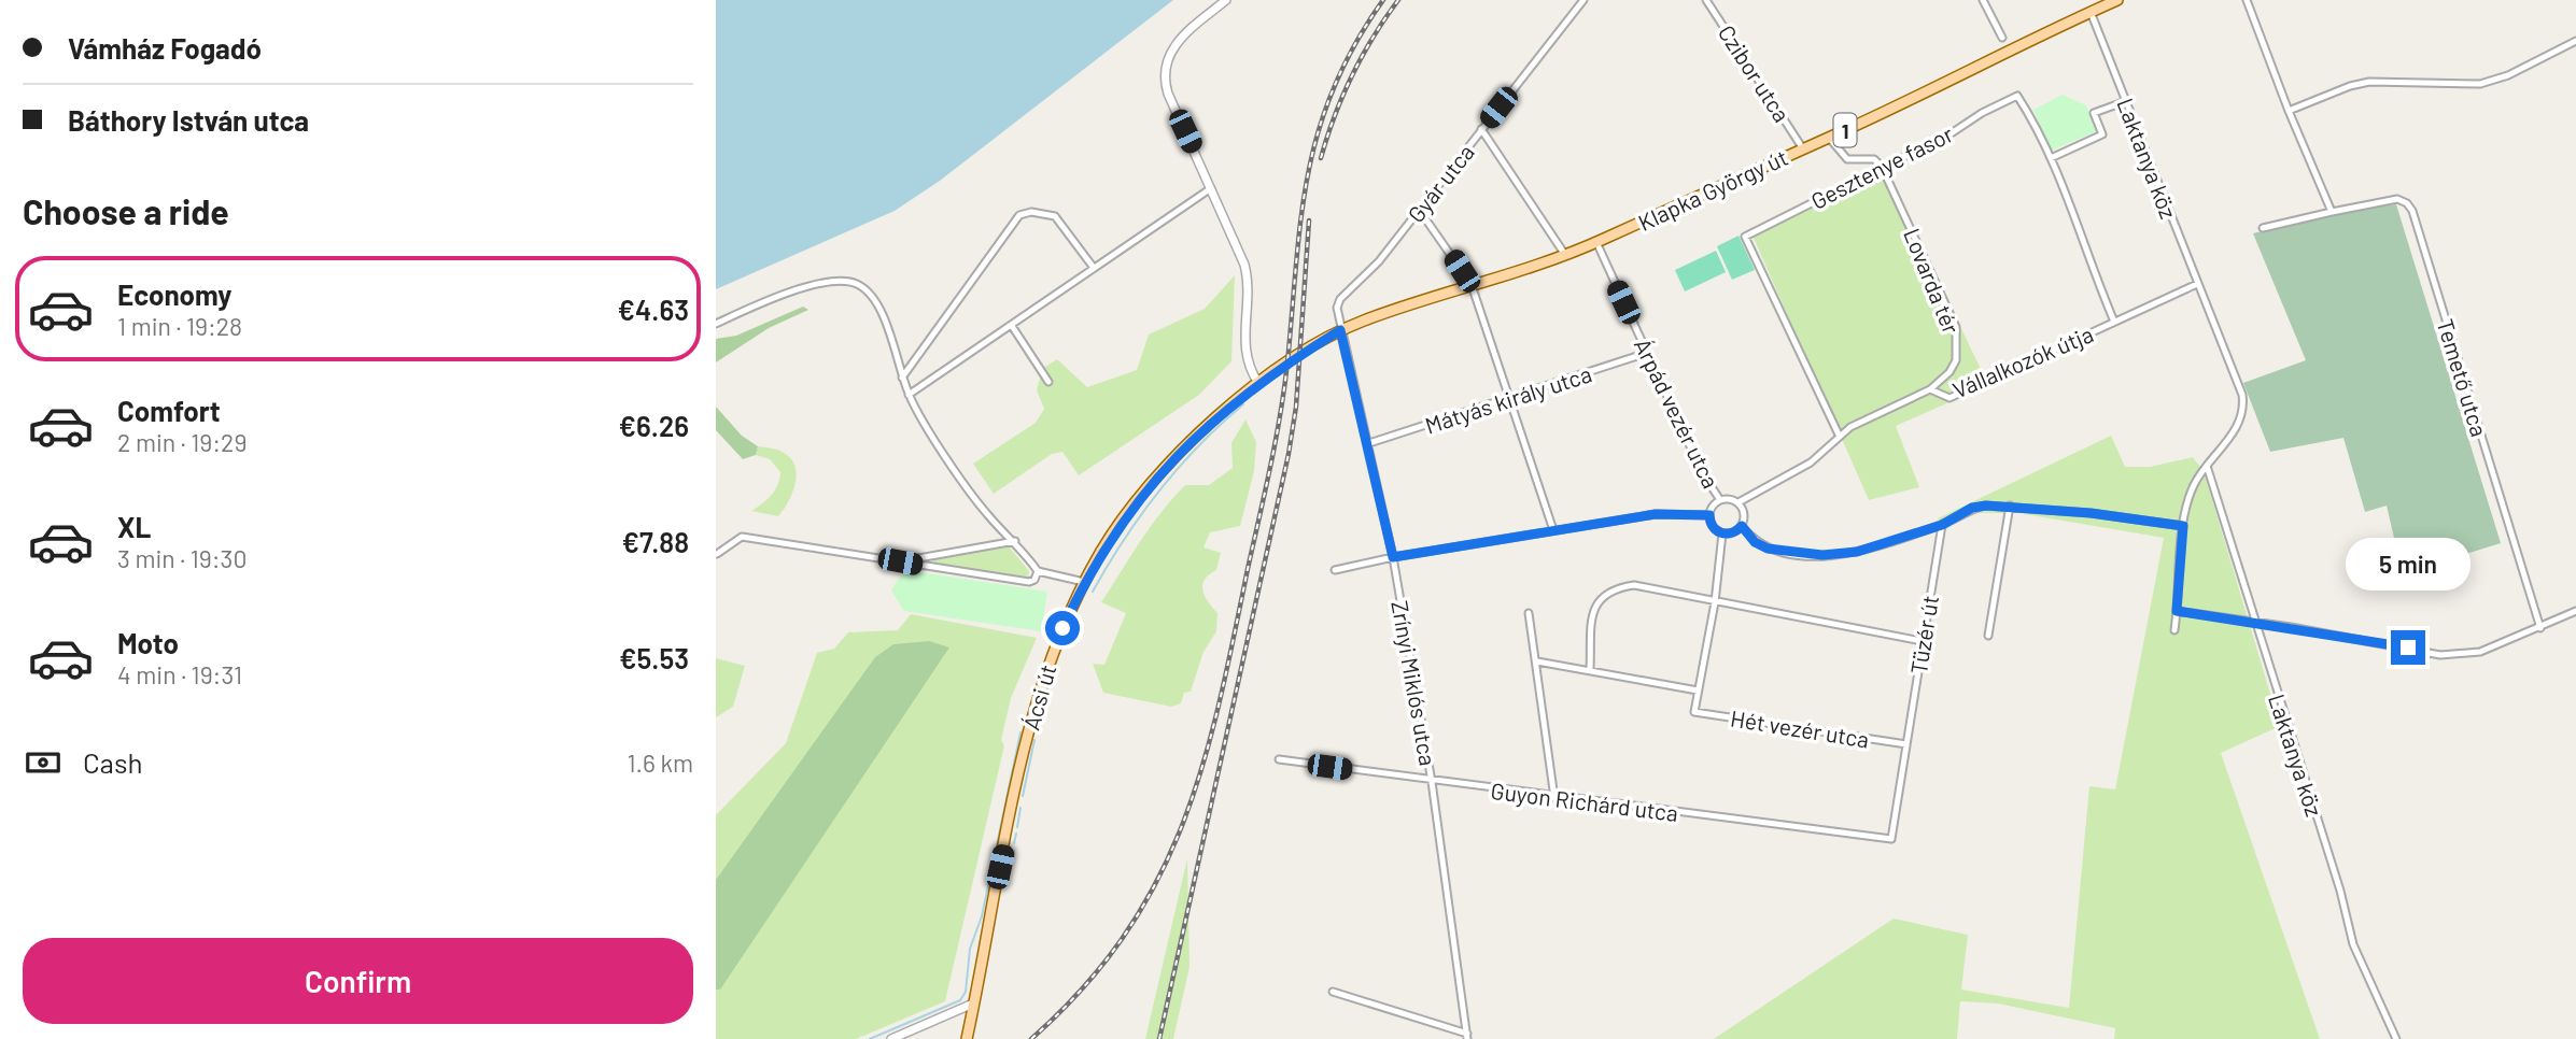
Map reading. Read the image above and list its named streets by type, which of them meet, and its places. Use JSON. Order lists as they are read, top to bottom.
{
  "streets": {
    "main road": ["1", "Klapka György út", "Ácsi út"],
    "street": [
      "Czibor utca",
      "Laktanya köz",
      "Gesztenye fasor",
      "Gyár utca",
      "Lovarda tér",
      "Vállalkozók útja",
      "Temető utca",
      "Mátyás király utca",
      "Árpád vezér utca",
      "Tüzér út",
      "Zrínyi Miklós utca",
      "Hét vezér utca",
      "Guyon Richárd utca"
    ]
  },
  "crossings": [
    ["Czibor utca", "Klapka György út"],
    ["Laktanya köz", "Klapka György út"],
    ["Laktanya köz", "Vállalkozók útja"],
    ["Gesztenye fasor", "Lovarda tér"],
    ["Gesztenye fasor", "Vállalkozók útja"],
    ["Gyár utca", "Klapka György út"],
    ["Gyár utca", "Zrínyi Miklós utca"],
    ["Klapka György út", "Árpád vezér utca"],
    ["Klapka György út", "Zrínyi Miklós utca"],
    ["Klapka György út", "Ácsi út"],
    ["Lovarda tér", "Vállalkozók útja"],
    ["Vállalkozók útja", "Árpád vezér utca"],
    ["Mátyás király utca", "Árpád vezér utca"],
    ["Mátyás király utca", "Zrínyi Miklós utca"],
    ["Tüzér út", "Hét vezér utca"],
    ["Tüzér út", "Guyon Richárd utca"],
    ["Zrínyi Miklós utca", "Guyon Richárd utca"]
  ],
  "page": {
    "banner": ["Vámház Fogadó", "Báthory István utca"],
    "heading": "Choose a ride",
    "list": [
      {
        "name": "Economy",
        "note": "1 min · 19:28",
        "value": "€4.63"
      },
      {
        "name": "Comfort",
        "note": "2 min · 19:29",
        "value": "€6.26"
      },
      {
        "name": "XL",
        "note": "3 min · 19:30",
        "value": "€7.88"
      },
      {
        "name": "Moto",
        "note": "4 min · 19:31",
        "value": "€5.53"
      }
    ],
    "bubble": "5 min",
    "pay": ["Cash", "1.6 km"],
    "buttons": "Confirm"
  }
}
